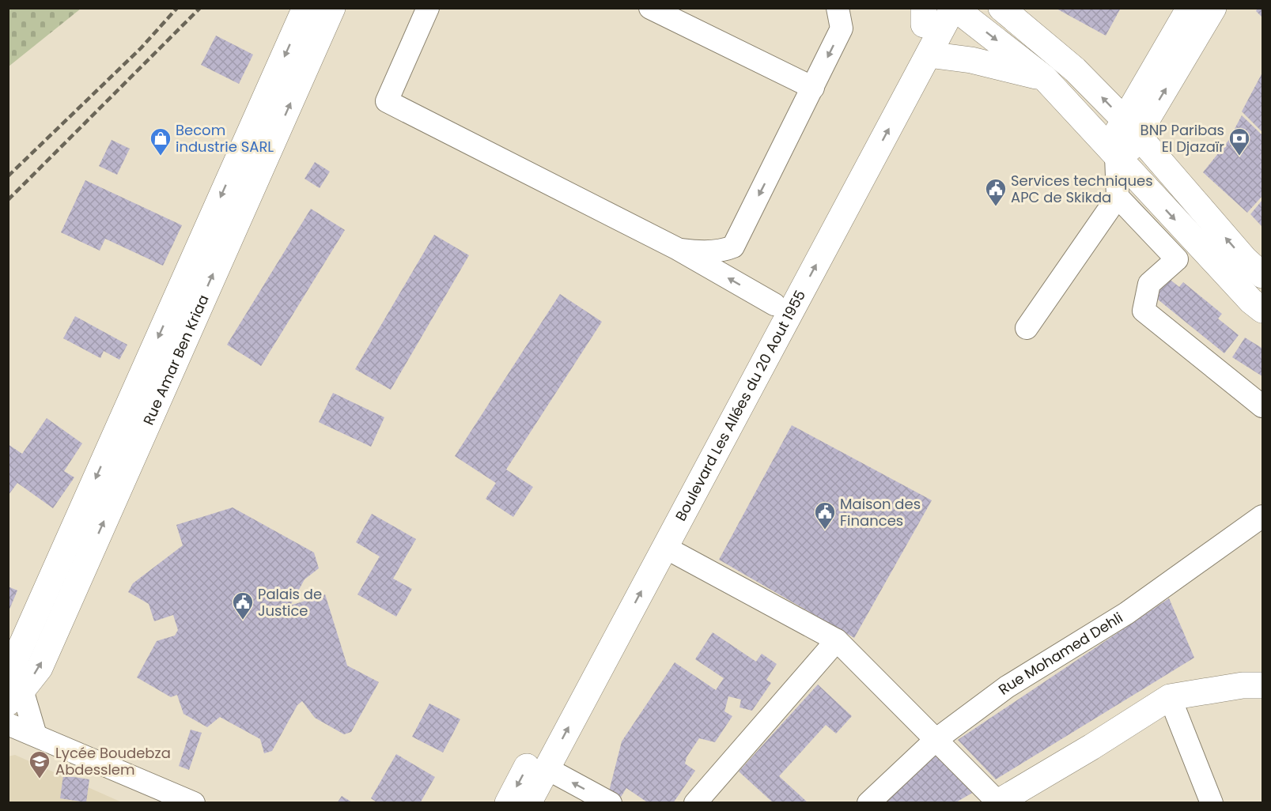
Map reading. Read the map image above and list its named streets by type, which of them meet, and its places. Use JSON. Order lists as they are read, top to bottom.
{
  "streets": {
    "main road": ["Rue Amar Ben Kriaa", "Boulevard Les Allées du 20 Aout 1955"],
    "street": ["Rue Mohamed Dehli"]
  },
  "places": {
    "shop": ["Becom industrie SARL"],
    "bank": ["BNP Paribas El Djazaïr"],
    "public building": ["Services techniques APC de Skikda", "Maison des Finances", "Palais de Justice"],
    "school or university": ["Lycée Boudebza Abdesslem"]
  }
}
